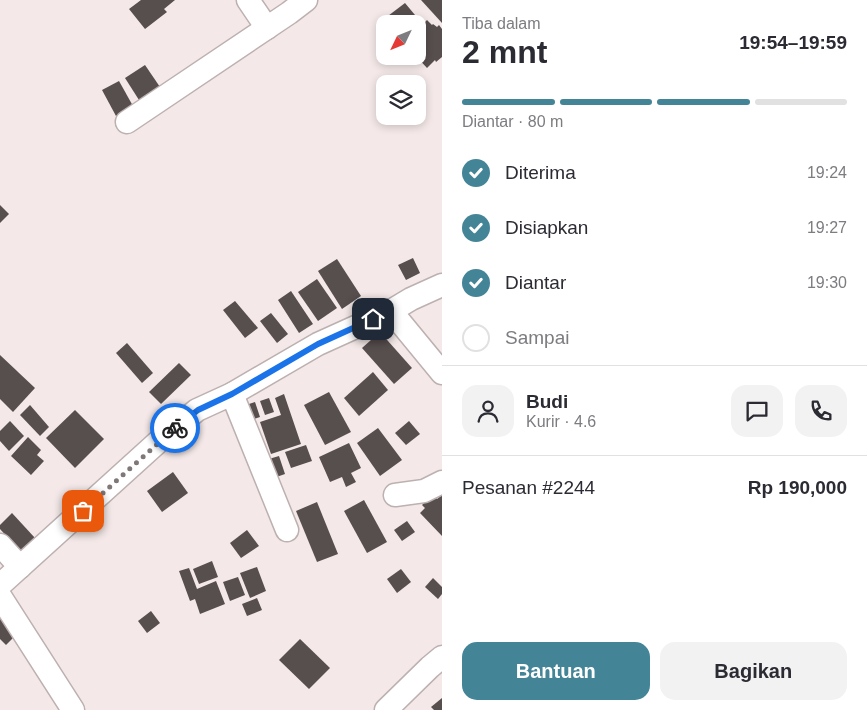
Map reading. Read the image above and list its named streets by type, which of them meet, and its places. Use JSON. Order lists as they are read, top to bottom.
{
  "north": "bottom left",
  "page": {
    "heading": ["2 mnt", "Tiba dalam", "19:54–19:59"],
    "panel": [
      "Budi",
      "Kurir · 4.6",
      "Pesanan #2244",
      "Rp 190,000"
    ],
    "bar": "Diantar · 80 m",
    "list": [
      ["Diterima", "19:24"],
      ["Disiapkan", "19:27"],
      ["Diantar", "19:30"],
      "Sampai"
    ],
    "buttons": ["Bantuan", "Bagikan"]
  }
}
